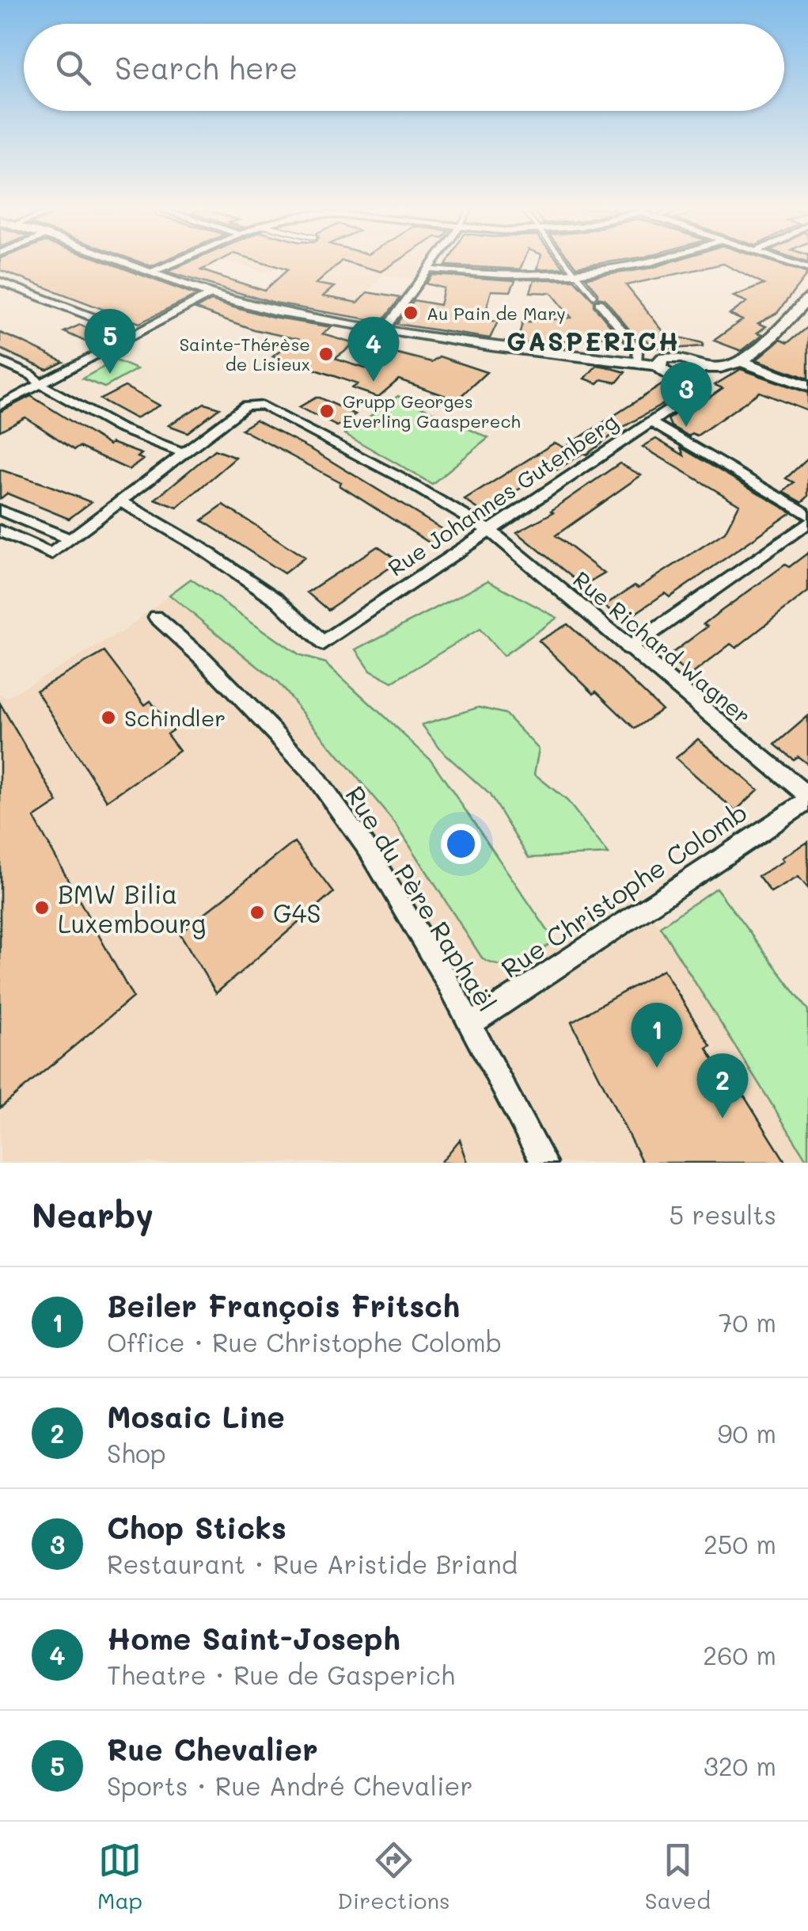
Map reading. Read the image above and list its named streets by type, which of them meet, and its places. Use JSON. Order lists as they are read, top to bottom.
{
  "streets": {
    "street": [
      "Rue Johannes Gutenberg",
      "Rue Richard Wagner",
      "Rue Christophe Colomb",
      "Rue du Père Raphaël"
    ]
  },
  "crossings": [
    ["Rue Johannes Gutenberg", "Rue Richard Wagner"],
    ["Rue Richard Wagner", "Rue Christophe Colomb"],
    ["Rue Christophe Colomb", "Rue du Père Raphaël"]
  ],
  "districts": ["GASPERICH"],
  "places": [
    "Au Pain de Mary",
    "Sainte-Thérèse de Lisieux",
    "Grupp Georges Everling Gaasperech",
    "Schindler",
    "BMW Bilia Luxembourg",
    "G4S"
  ],
  "page": {
    "search": "Search here",
    "pins": [
      "5",
      "4",
      "3",
      "1",
      "2"
    ],
    "heading": ["Nearby", "5 results"],
    "list": [
      {
        "mark": "1",
        "name": "Beiler François Fritsch",
        "note": "Office · Rue Christophe Colomb",
        "value": "70 m"
      },
      {
        "mark": "2",
        "name": "Mosaic Line",
        "note": "Shop",
        "value": "90 m"
      },
      {
        "mark": "3",
        "name": "Chop Sticks",
        "note": "Restaurant · Rue Aristide Briand",
        "value": "250 m"
      },
      {
        "mark": "4",
        "name": "Home Saint-Joseph",
        "note": "Theatre · Rue de Gasperich",
        "value": "260 m"
      },
      {
        "mark": "5",
        "name": "Rue Chevalier",
        "note": "Sports · Rue André Chevalier",
        "value": "320 m"
      }
    ],
    "nav": ["Map", "Directions", "Saved"]
  }
}
